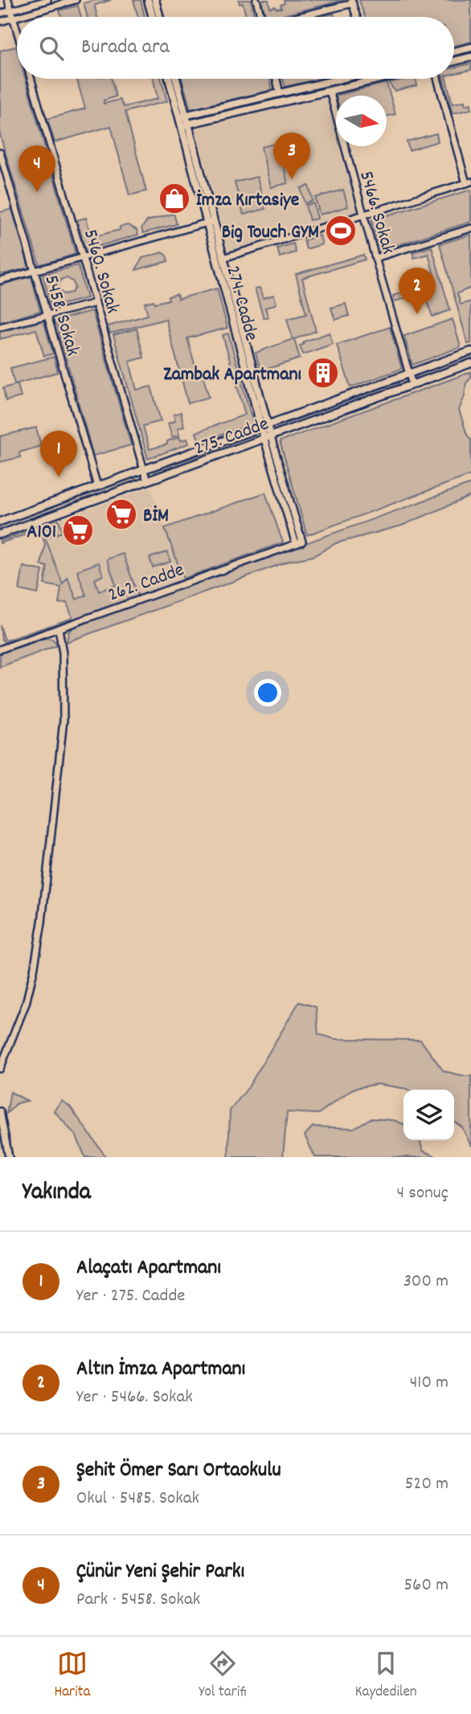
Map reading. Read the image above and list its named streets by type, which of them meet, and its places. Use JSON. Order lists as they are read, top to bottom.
{
  "streets": {
    "street": [
      "5466. Sokak",
      "5460. Sokak",
      "274. Cadde",
      "5458. Sokak",
      "275. Cadde",
      "262. Cadde"
    ]
  },
  "crossings": [
    ["5466. Sokak", "275. Cadde"],
    ["5460. Sokak", "275. Cadde"],
    ["274. Cadde", "275. Cadde"],
    ["274. Cadde", "262. Cadde"],
    ["5458. Sokak", "275. Cadde"]
  ],
  "places": {
    "shop": ["İmza Kırtasiye"],
    "sports": ["Big Touch GYM"],
    "building": ["Zambak Apartmanı"],
    "supermarket": ["BİM", "A101"]
  },
  "north": "right",
  "page": {
    "search": "Burada ara",
    "pins": [
      "3",
      "4",
      "2",
      "1"
    ],
    "heading": ["Yakında", "4 sonuç"],
    "list": [
      {
        "mark": "1",
        "name": "Alaçatı Apartmanı",
        "note": "Yer · 275. Cadde",
        "value": "300 m"
      },
      {
        "mark": "2",
        "name": "Altın İmza Apartmanı",
        "note": "Yer · 5466. Sokak",
        "value": "410 m"
      },
      {
        "mark": "3",
        "name": "Şehit Ömer Sarı Ortaokulu",
        "note": "Okul · 5485. Sokak",
        "value": "520 m"
      },
      {
        "mark": "4",
        "name": "Çünür Yeni Şehir Parkı",
        "note": "Park · 5458. Sokak",
        "value": "560 m"
      }
    ],
    "nav": ["Harita", "Yol tarifi", "Kaydedilen"]
  }
}
